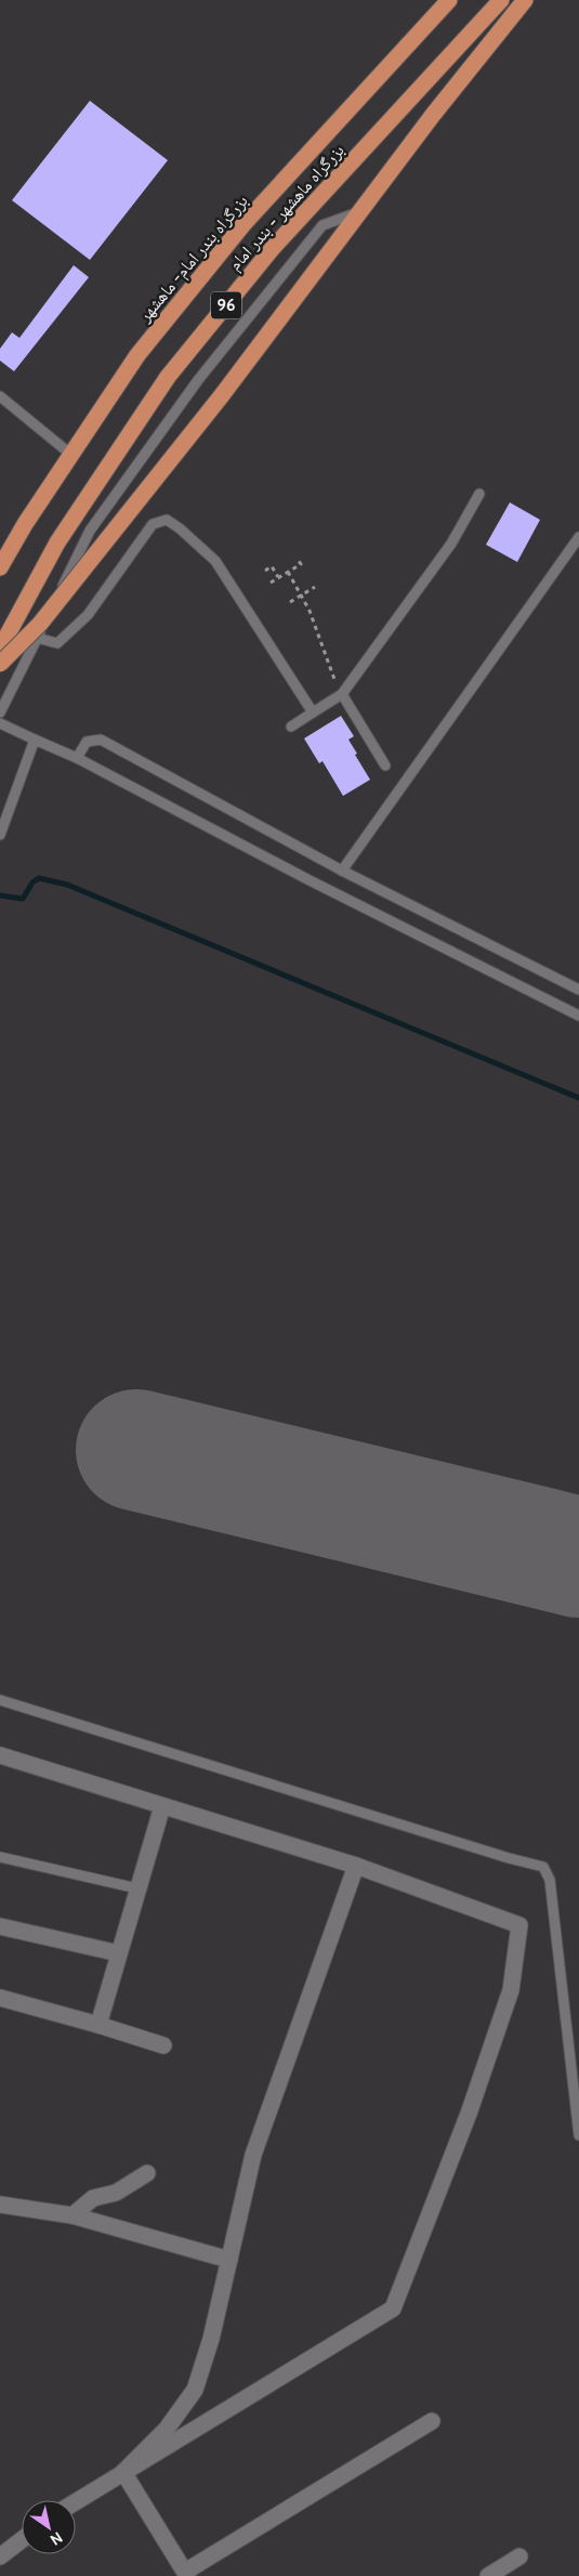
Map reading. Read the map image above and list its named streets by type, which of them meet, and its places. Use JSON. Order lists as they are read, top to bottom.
{
  "streets": {
    "highway": ["بزرگراه ماهشهر - بندر امام", "بزرگراه بندر امام- ماهشهر", "96"]
  },
  "north": "bottom right"
}
